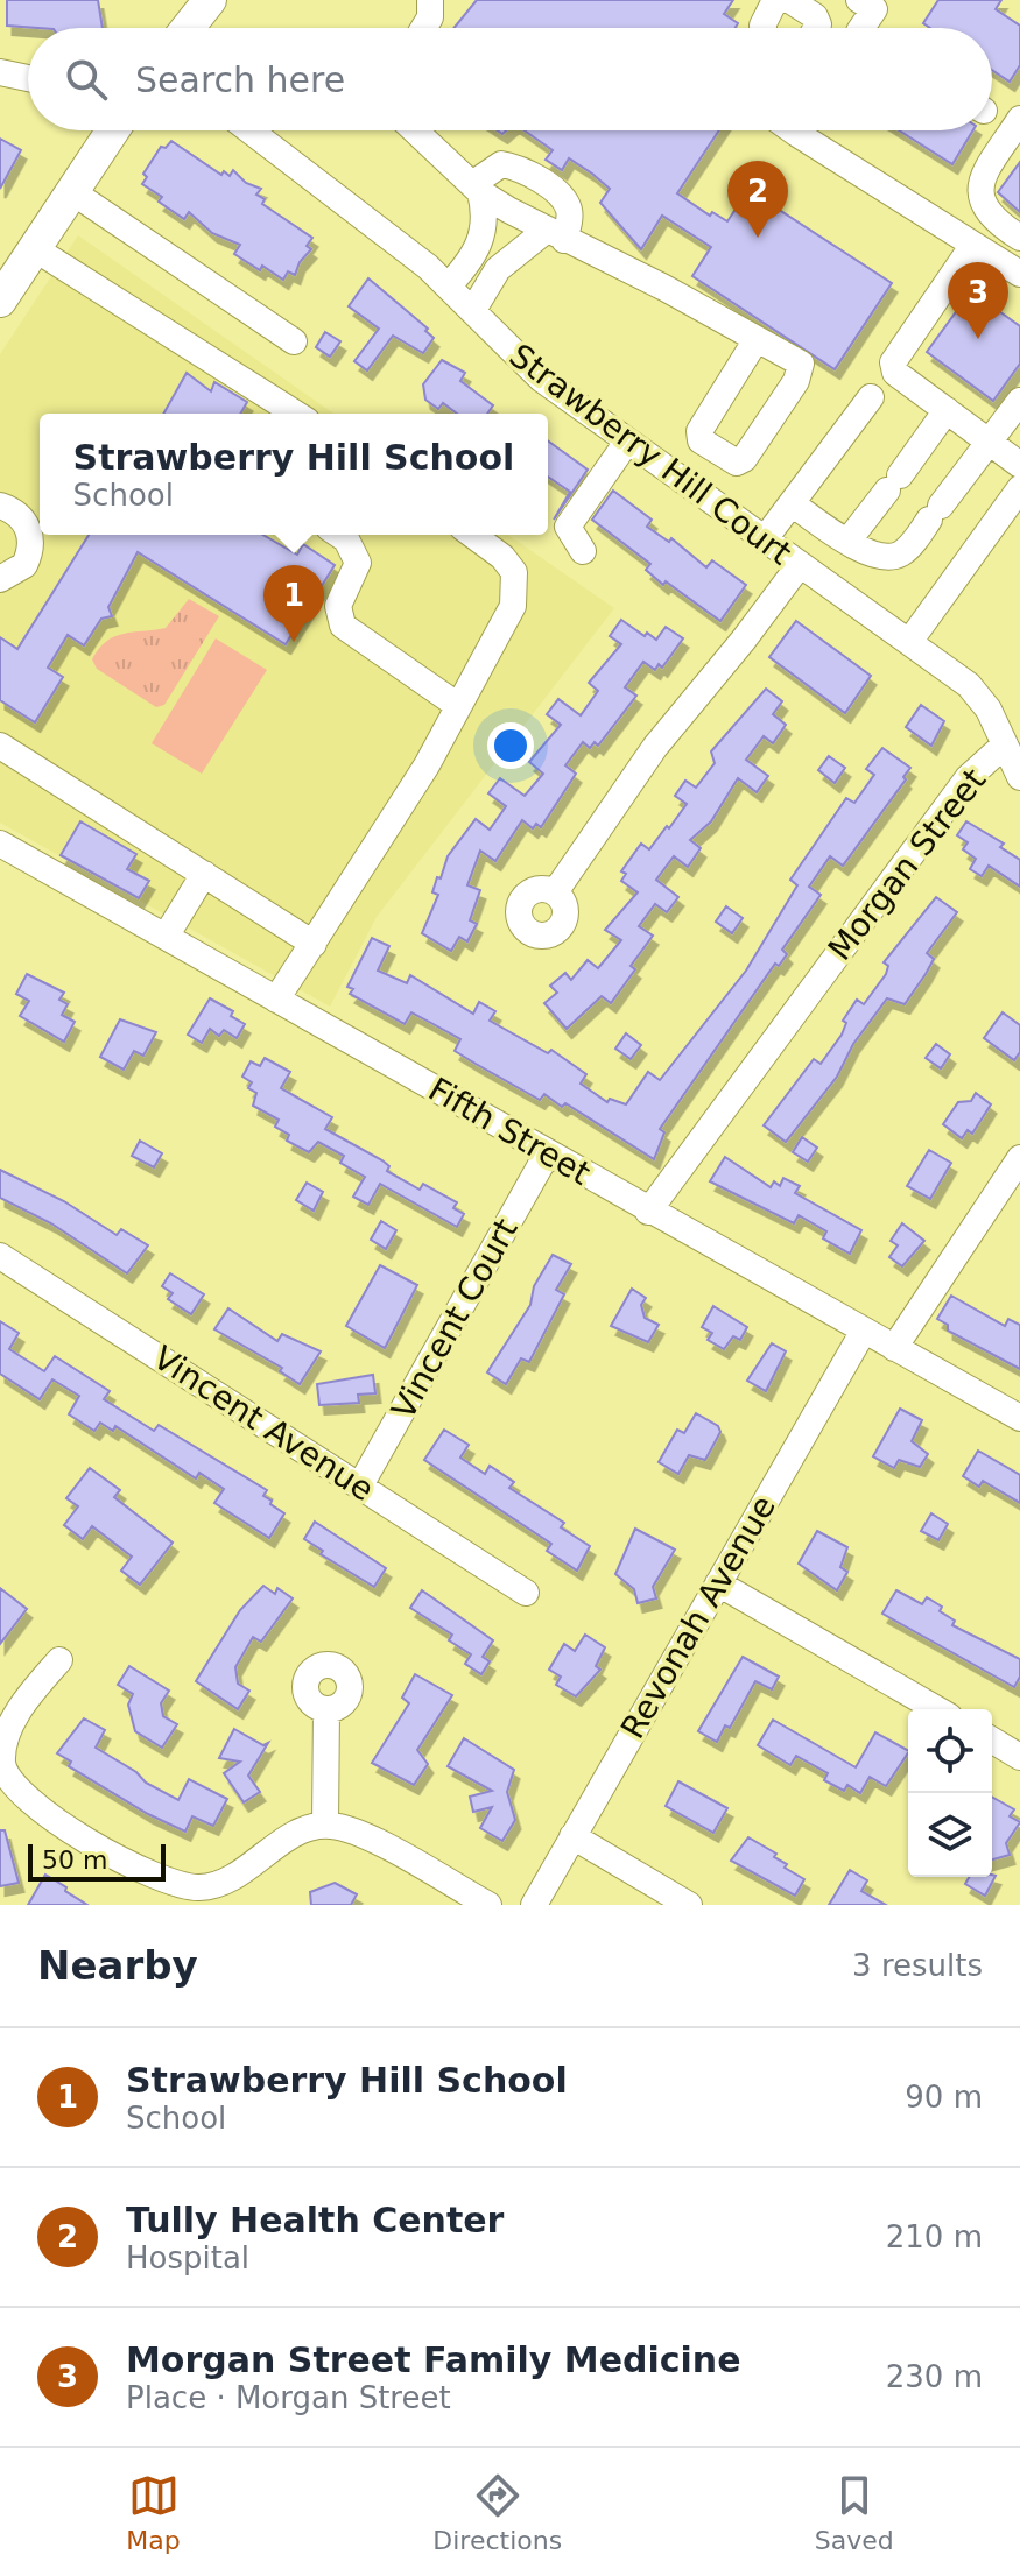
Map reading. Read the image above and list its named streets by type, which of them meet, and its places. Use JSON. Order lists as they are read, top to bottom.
{
  "streets": {
    "street": [
      "Strawberry Hill Court",
      "Morgan Street",
      "Fifth Street",
      "Vincent Court",
      "Vincent Avenue",
      "Revonah Avenue"
    ]
  },
  "crossings": [
    ["Strawberry Hill Court", "Morgan Street"],
    ["Morgan Street", "Fifth Street"],
    ["Fifth Street", "Vincent Court"],
    ["Fifth Street", "Revonah Avenue"],
    ["Vincent Court", "Vincent Avenue"]
  ],
  "scale_bar": "50 m",
  "page": {
    "search": "Search here",
    "pins": ["2", "3", "1"],
    "popup": ["Strawberry Hill School", "School"],
    "scale": "50 m",
    "heading": ["Nearby", "3 results"],
    "list": [
      {
        "mark": "1",
        "name": "Strawberry Hill School",
        "note": "School",
        "value": "90 m"
      },
      {
        "mark": "2",
        "name": "Tully Health Center",
        "note": "Hospital",
        "value": "210 m"
      },
      {
        "mark": "3",
        "name": "Morgan Street Family Medicine",
        "note": "Place · Morgan Street",
        "value": "230 m"
      }
    ],
    "nav": ["Map", "Directions", "Saved"]
  }
}
